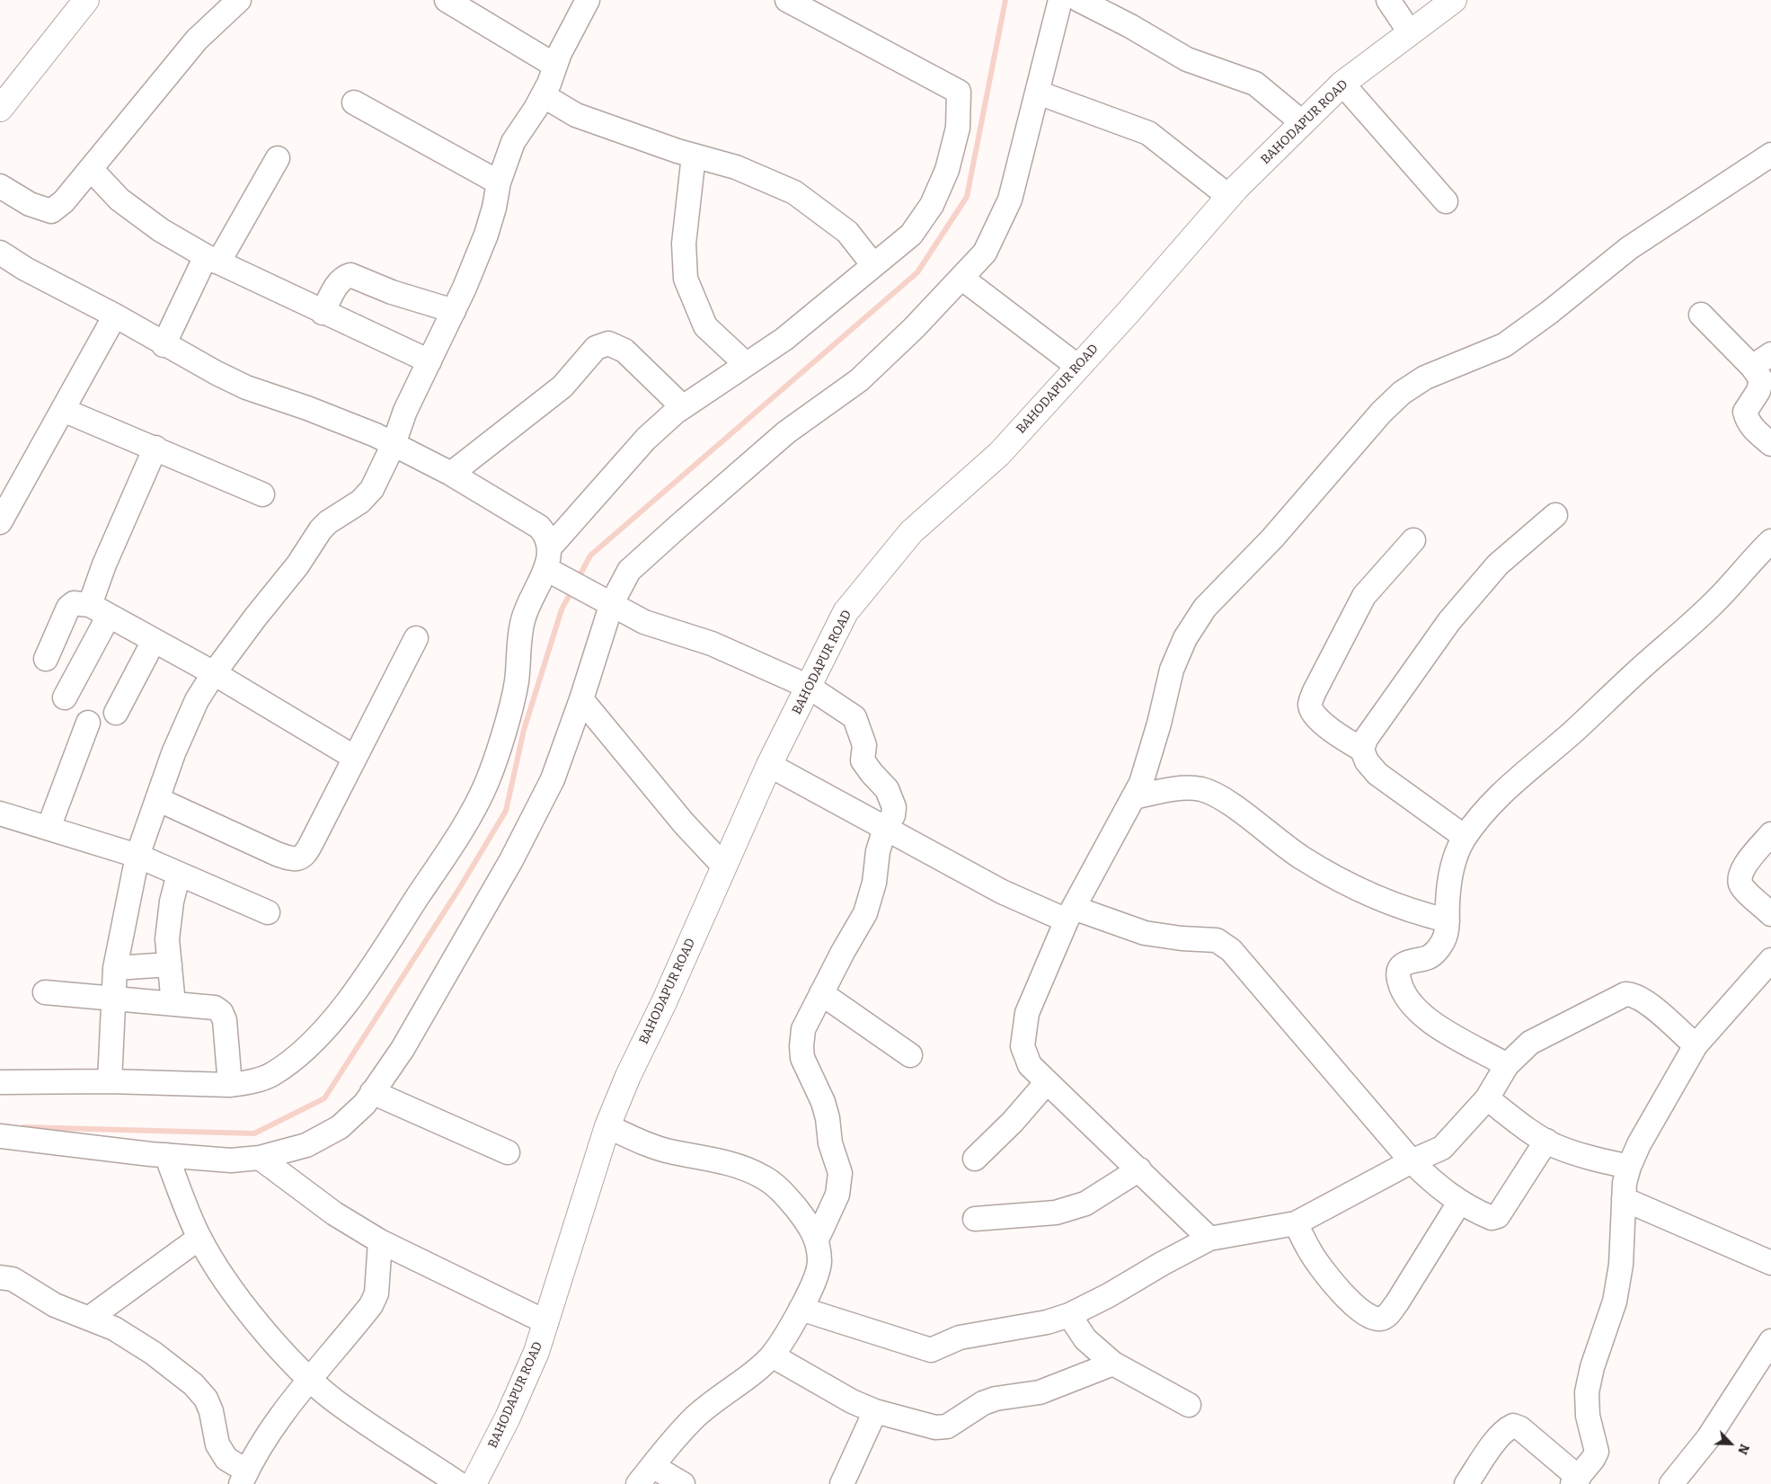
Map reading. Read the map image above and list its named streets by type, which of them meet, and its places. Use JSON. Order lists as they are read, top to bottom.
{
  "streets": {
    "main road": ["BAHODAPUR ROAD"]
  },
  "north": "bottom right"
}
